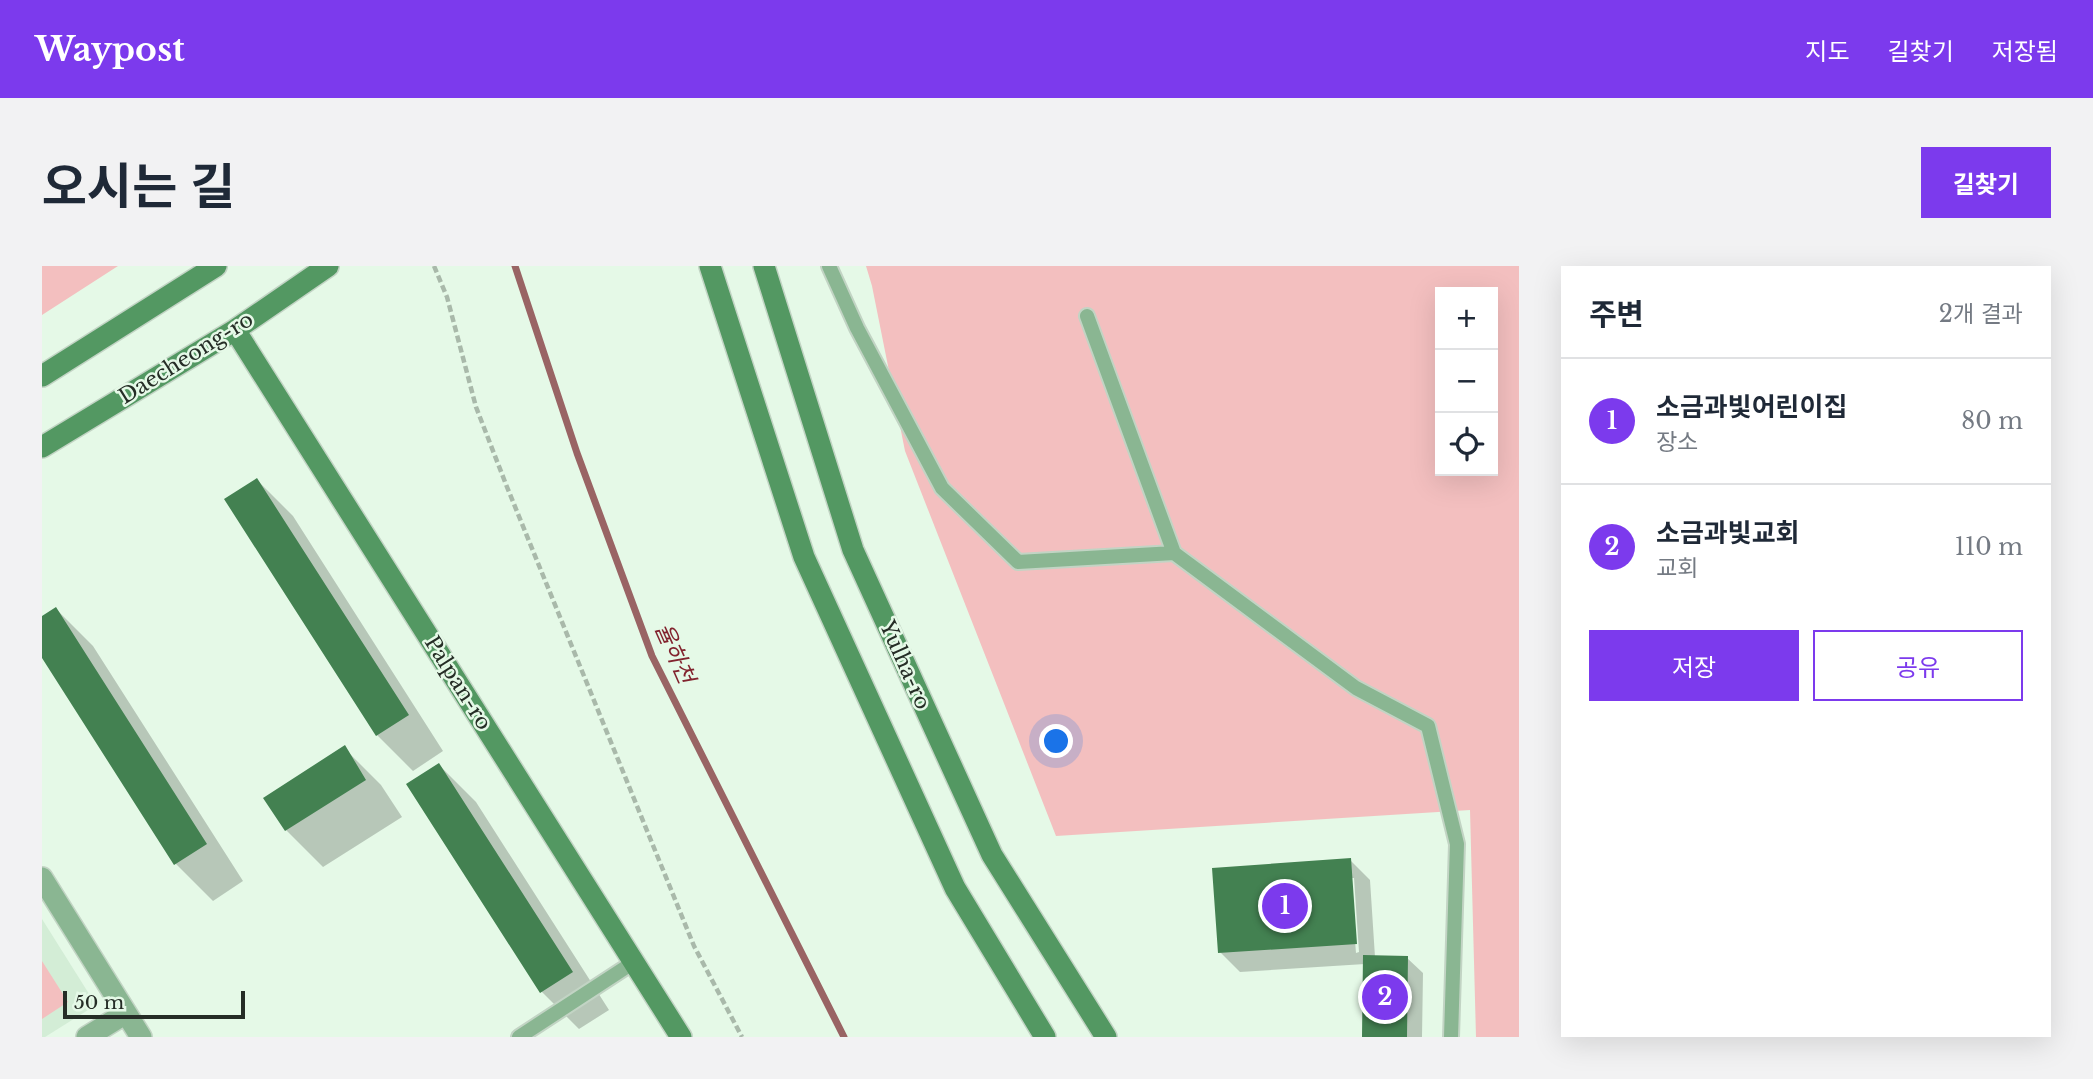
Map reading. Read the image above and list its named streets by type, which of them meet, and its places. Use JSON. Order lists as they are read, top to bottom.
{
  "streets": {
    "main road": ["Daecheong-ro", "Yulha-ro", "Palpan-ro"]
  },
  "crossings": [
    ["Daecheong-ro", "Palpan-ro"]
  ],
  "water": ["율하천"],
  "scale_bar": "50 m",
  "page": {
    "header": "Waypost",
    "nav": ["지도", "길찾기", "저장됨"],
    "title": "오시는 길",
    "buttons": [
      "길찾기",
      ["저장", "공유"]
    ],
    "heading": ["주변", "2개 결과"],
    "map_buttons": ["+", "−"],
    "list": [
      {
        "mark": "1",
        "name": "소금과빛어린이집",
        "note": "장소",
        "value": "80 m"
      },
      {
        "mark": "2",
        "name": "소금과빛교회",
        "note": "교회",
        "value": "110 m"
      }
    ],
    "pins": ["1", "2"],
    "scale": "50 m"
  }
}
